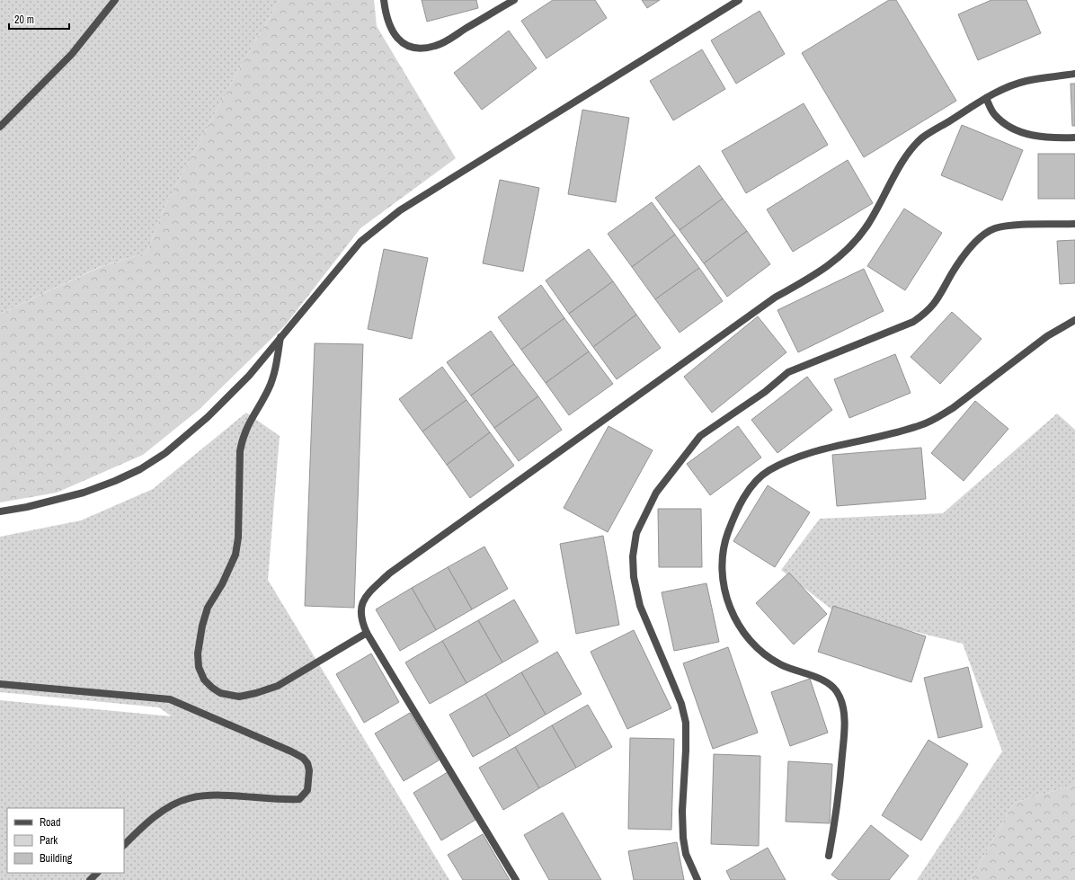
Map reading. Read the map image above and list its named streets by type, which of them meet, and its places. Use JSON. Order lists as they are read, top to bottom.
{
  "legend": ["Road", "Park", "Building"],
  "scale_bar": "20 m"
}
